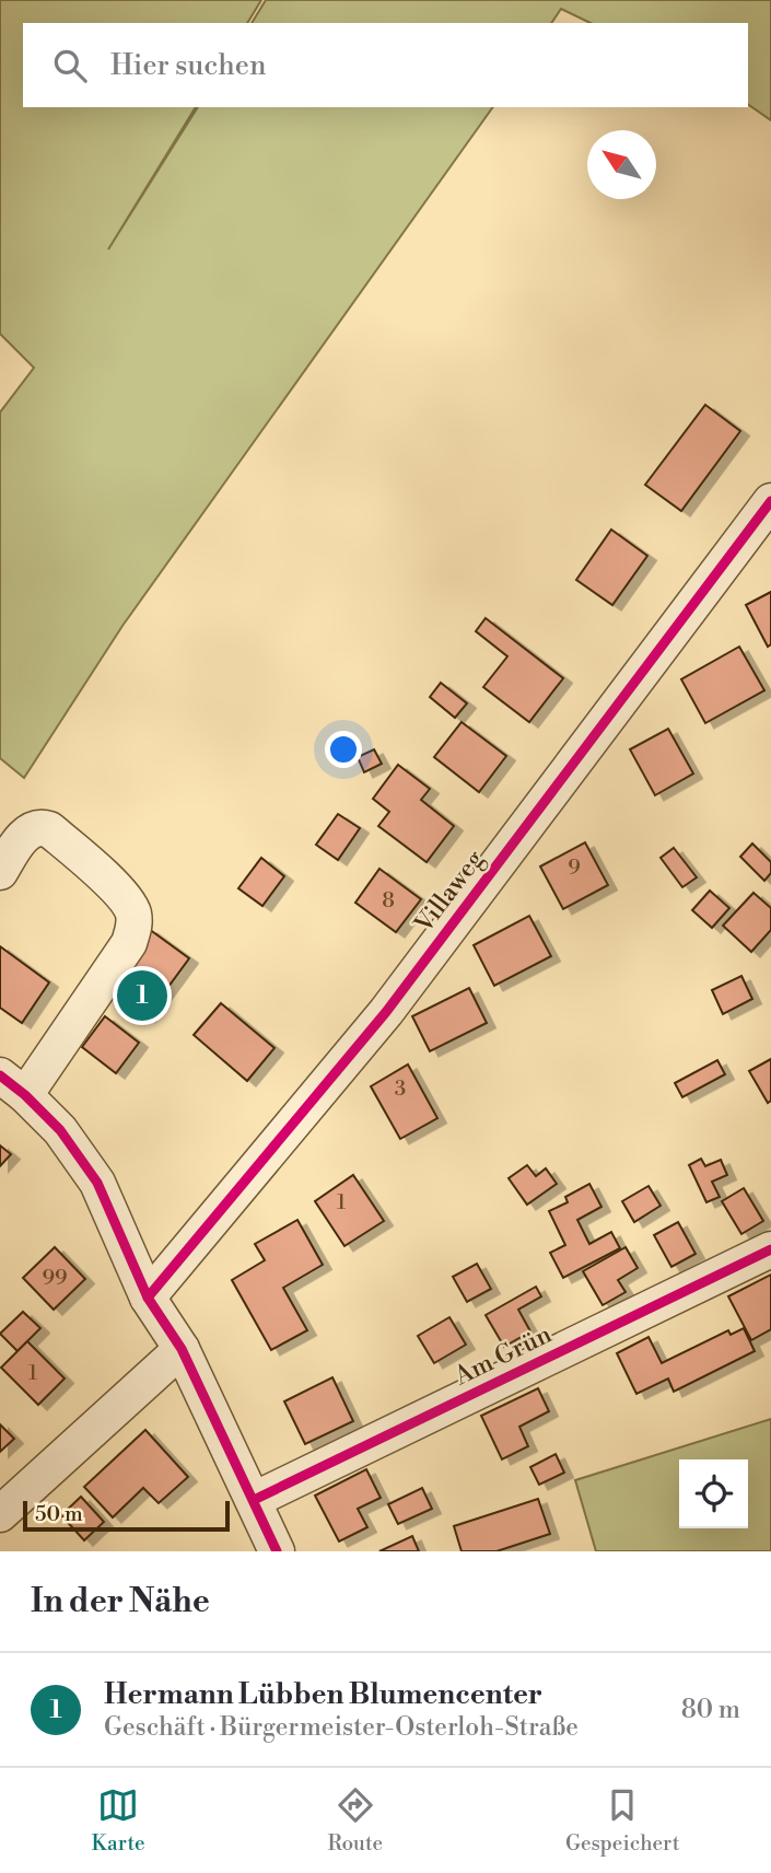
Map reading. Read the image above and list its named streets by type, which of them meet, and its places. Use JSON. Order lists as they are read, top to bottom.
{
  "streets": {
    "street": ["Villaweg", "Am Grün"]
  },
  "house_numbers": [
    "9",
    "8",
    "3",
    "1",
    "99",
    "1"
  ],
  "scale_bar": "50 m",
  "north": "top left",
  "page": {
    "search": "Hier suchen",
    "pins": "1",
    "scale": "50 m",
    "heading": "In der Nähe",
    "list": [
      {
        "mark": "1",
        "name": "Hermann Lübben Blumencenter",
        "note": "Geschäft · Bürgermeister-Osterloh-Straße",
        "value": "80 m"
      }
    ],
    "nav": ["Karte", "Route", "Gespeichert"]
  }
}
